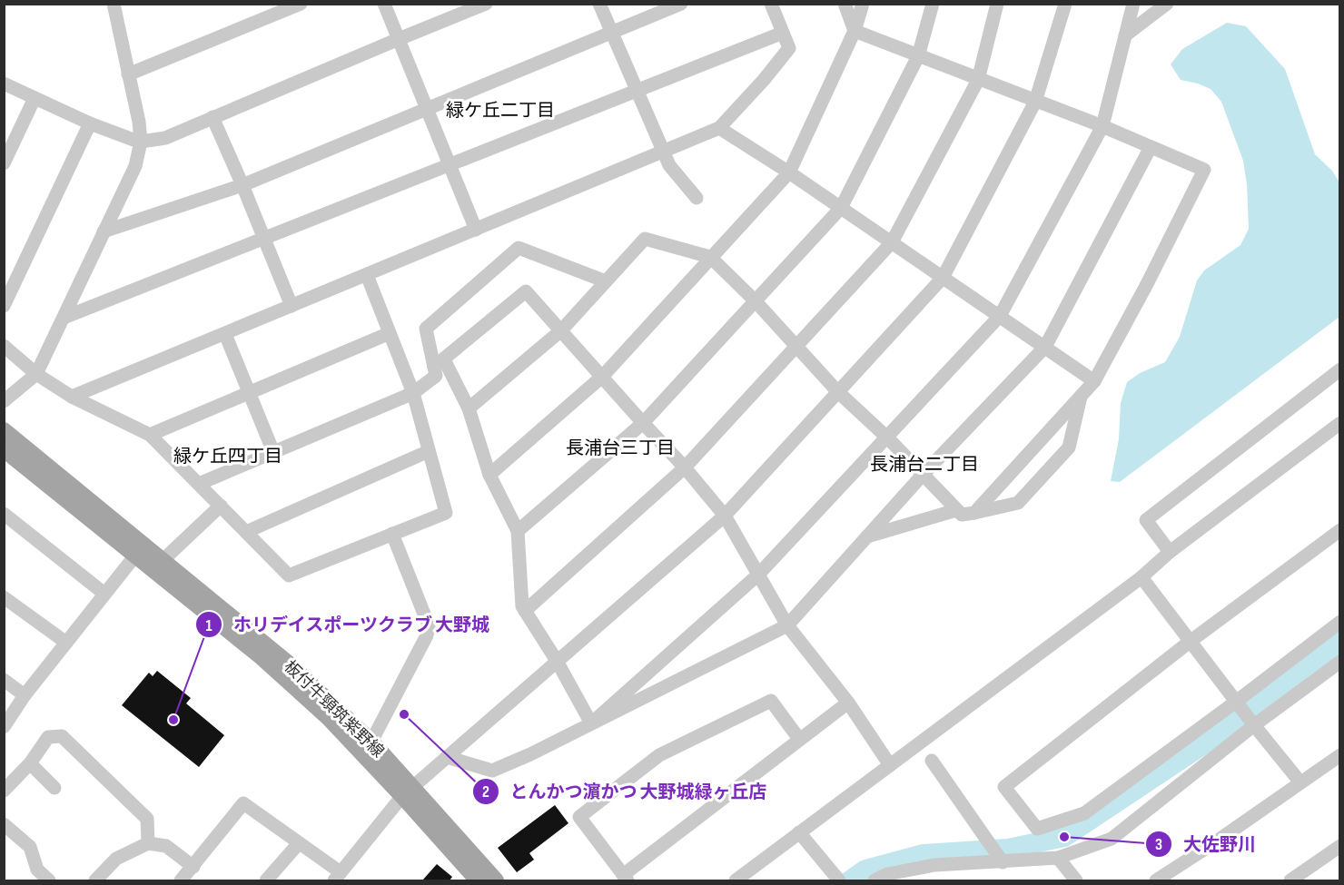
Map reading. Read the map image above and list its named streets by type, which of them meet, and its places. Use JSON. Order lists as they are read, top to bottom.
{
  "streets": {
    "main road": ["板付牛頸筑紫野線"]
  },
  "districts": [
    "緑ケ丘二丁目",
    "長浦台三丁目",
    "緑ケ丘四丁目",
    "長浦台二丁目"
  ],
  "places": ["とんかつ濵かつ 大野城緑ヶ丘店", "ホリデイスポーツクラブ 大野城", "大佐野川"]
}
